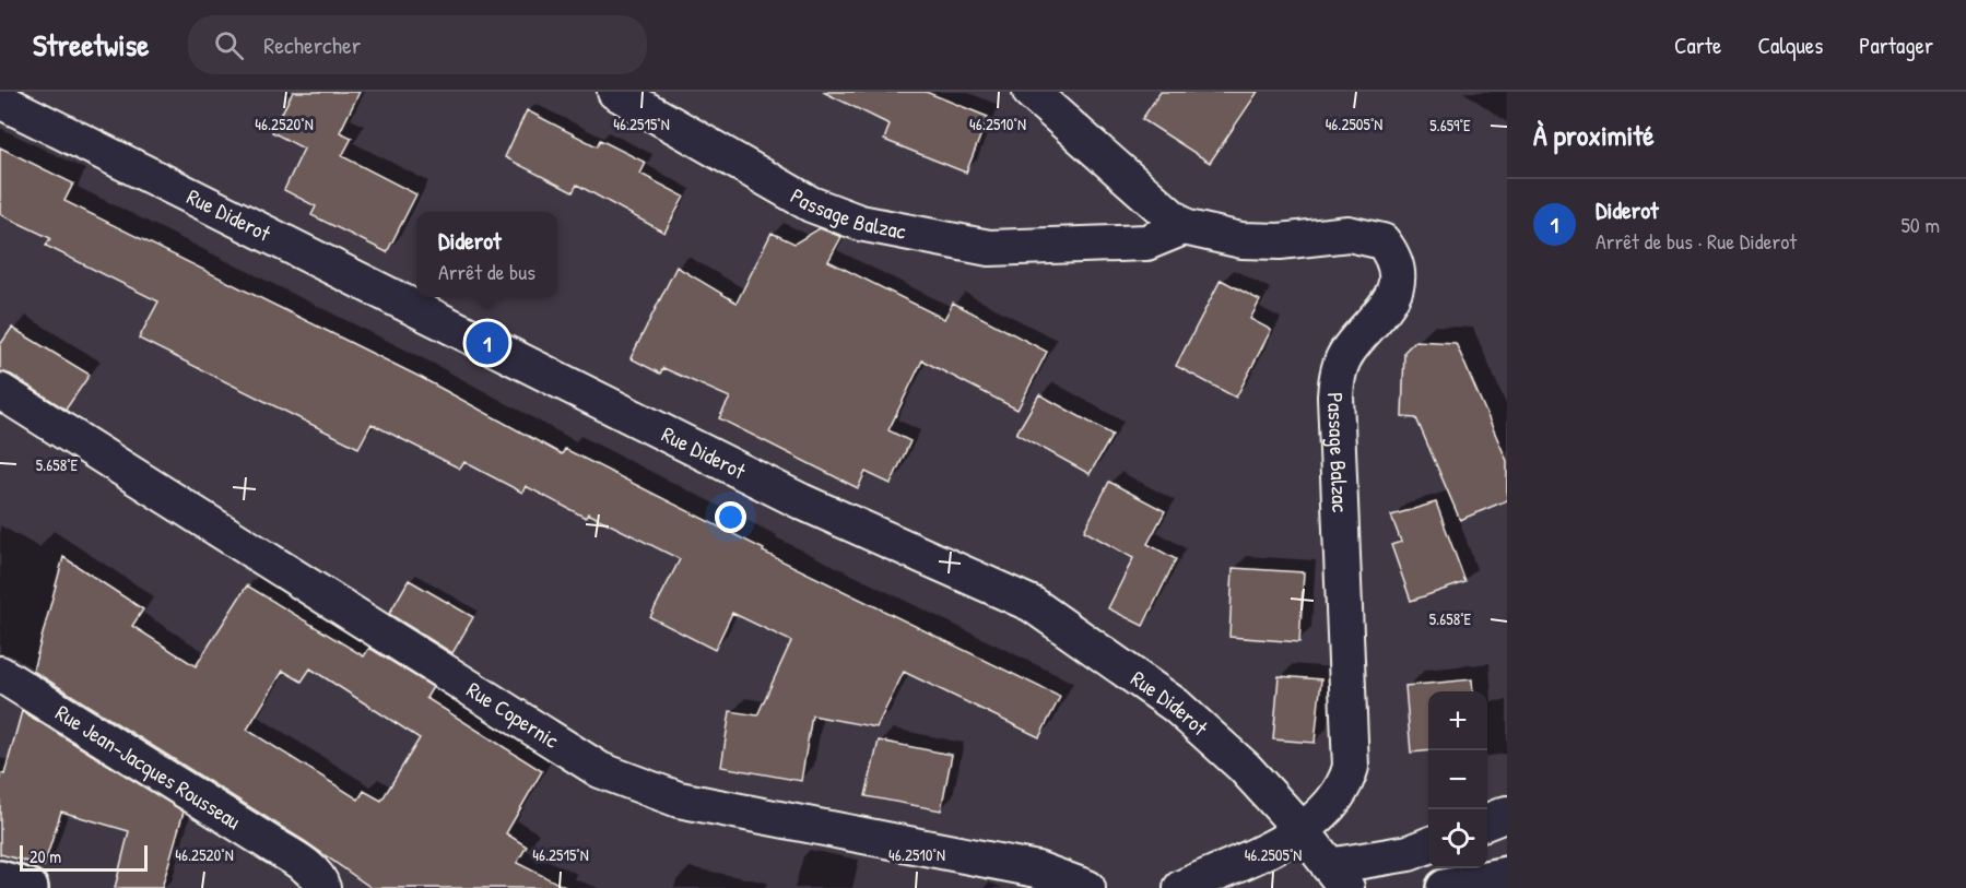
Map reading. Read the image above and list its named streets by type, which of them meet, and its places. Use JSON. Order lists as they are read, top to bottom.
{
  "streets": {
    "street": [
      "Passage Balzac",
      "Rue Diderot",
      "Rue Copernic",
      "Rue Jean-Jacques Rousseau"
    ]
  },
  "crossings": [
    ["Passage Balzac", "Rue Diderot"]
  ],
  "scale_bar": "20 m",
  "page": {
    "header": "Streetwise",
    "search": "Rechercher",
    "nav": ["Carte", "Calques", "Partager"],
    "heading": "À proximité",
    "list": [
      {
        "mark": "1",
        "name": "Diderot",
        "note": "Arrêt de bus · Rue Diderot",
        "value": "50 m"
      }
    ],
    "popup": ["Diderot", "Arrêt de bus"],
    "pins": "1",
    "map_buttons": ["+", "−"],
    "scale": "20 m"
  },
  "coordinates": [
    "46.2520°N",
    "46.2515°N",
    "46.2510°N",
    "46.2505°N",
    "5.659°E",
    "5.658°E"
  ]
}
